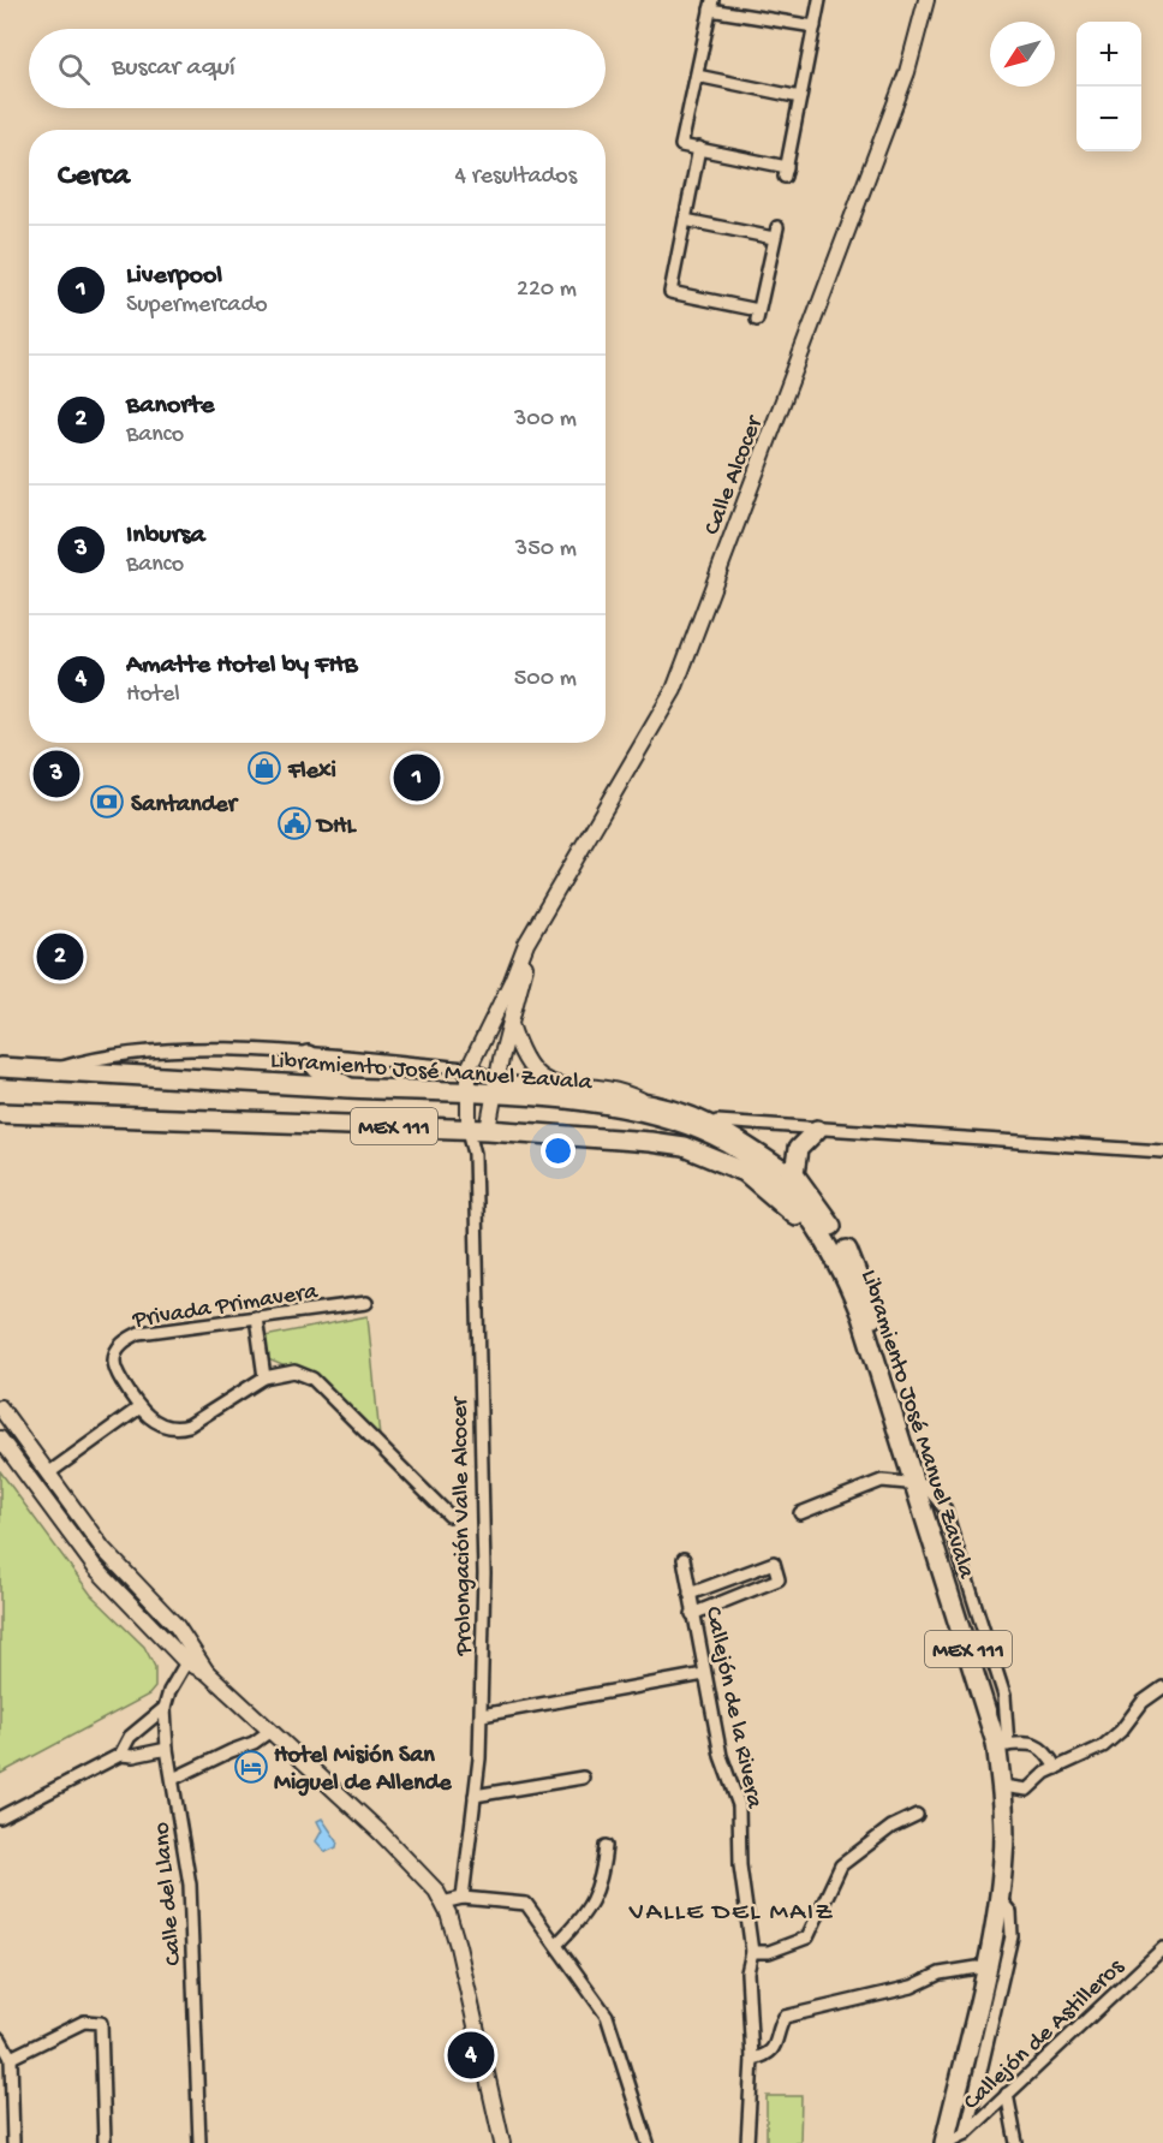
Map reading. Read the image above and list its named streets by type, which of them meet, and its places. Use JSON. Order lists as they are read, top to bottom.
{
  "streets": {
    "main road": ["Libramiento José Manuel Zavala", "MEX 111"],
    "street": [
      "Calle Alcocer",
      "Privada Primavera",
      "Prolongación Valle Alcocer",
      "Callejón de la Rivera",
      "Calle del Llano",
      "Callejón de Astilleros"
    ]
  },
  "crossings": [
    ["Calle Alcocer", "Libramiento José Manuel Zavala"],
    ["Calle Alcocer", "Prolongación Valle Alcocer"],
    ["Libramiento José Manuel Zavala", "Prolongación Valle Alcocer"],
    ["Libramiento José Manuel Zavala", "Callejón de Astilleros"]
  ],
  "districts": ["VALLE DEL MAIZ"],
  "places": {
    "shop": ["Flexi"],
    "bank": ["Santander"],
    "public building": ["DHL"],
    "hotel": ["Hotel Misión San Miguel de Allende"]
  },
  "north": "bottom left",
  "page": {
    "map_buttons": ["+", "−"],
    "search": "Buscar aquí",
    "heading": ["Cerca", "4 resultados"],
    "list": [
      {
        "mark": "1",
        "name": "Liverpool",
        "note": "Supermercado",
        "value": "220 m"
      },
      {
        "mark": "2",
        "name": "Banorte",
        "note": "Banco",
        "value": "300 m"
      },
      {
        "mark": "3",
        "name": "Inbursa",
        "note": "Banco",
        "value": "350 m"
      },
      {
        "mark": "4",
        "name": "Amatte Hotel by FHB",
        "note": "Hotel",
        "value": "500 m"
      }
    ],
    "pins": [
      "3",
      "1",
      "2",
      "4"
    ]
  }
}
